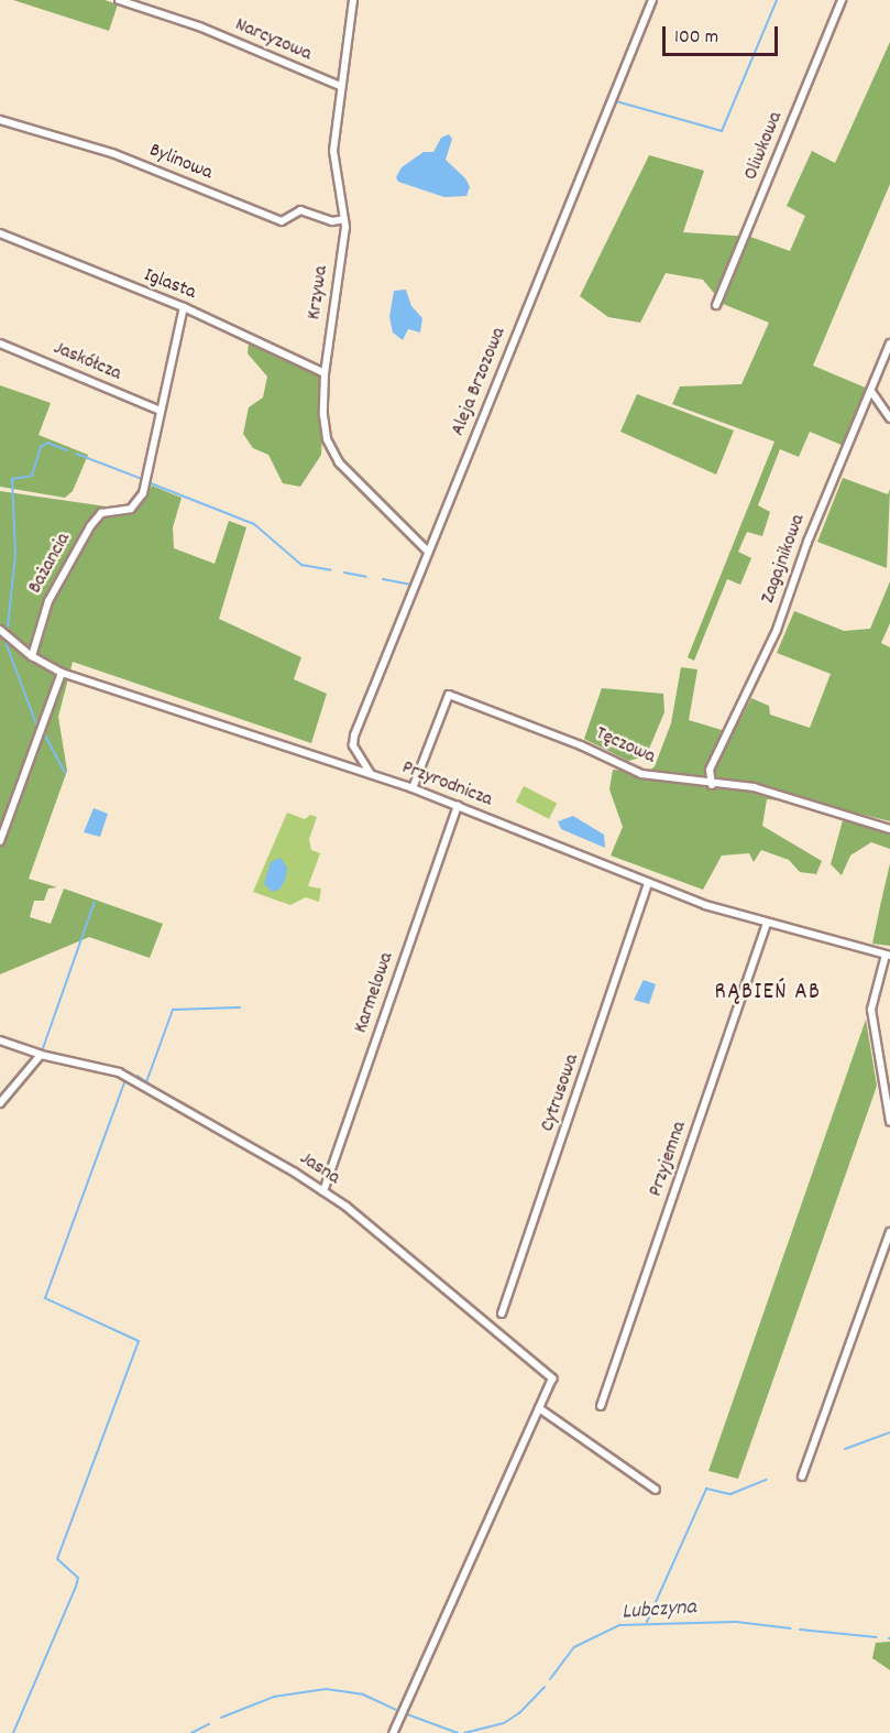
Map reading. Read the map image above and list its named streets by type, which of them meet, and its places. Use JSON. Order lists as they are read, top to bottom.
{
  "streets": {
    "street": [
      "Narcyzowa",
      "Oliwkowa",
      "Bylinowa",
      "Iglasta",
      "Krzywa",
      "Jaskółcza",
      "Aleja Brzozowa",
      "Zagajnikowa",
      "Bażancia",
      "Tęczowa",
      "Przyrodnicza",
      "Karmelowa",
      "Cytrusowa",
      "Przyjemna",
      "Jasna"
    ]
  },
  "crossings": [
    ["Narcyzowa", "Krzywa"],
    ["Bylinowa", "Krzywa"],
    ["Iglasta", "Krzywa"],
    ["Krzywa", "Aleja Brzozowa"],
    ["Jaskółcza", "Bażancia"],
    ["Aleja Brzozowa", "Przyrodnicza"],
    ["Zagajnikowa", "Tęczowa"],
    ["Bażancia", "Przyrodnicza"],
    ["Tęczowa", "Przyrodnicza"],
    ["Przyrodnicza", "Karmelowa"],
    ["Przyrodnicza", "Cytrusowa"],
    ["Przyrodnicza", "Przyjemna"],
    ["Karmelowa", "Jasna"]
  ],
  "districts": ["RĄBIEŃ AB"],
  "water": ["Lubczyna"],
  "scale_bar": "100 m"
}
